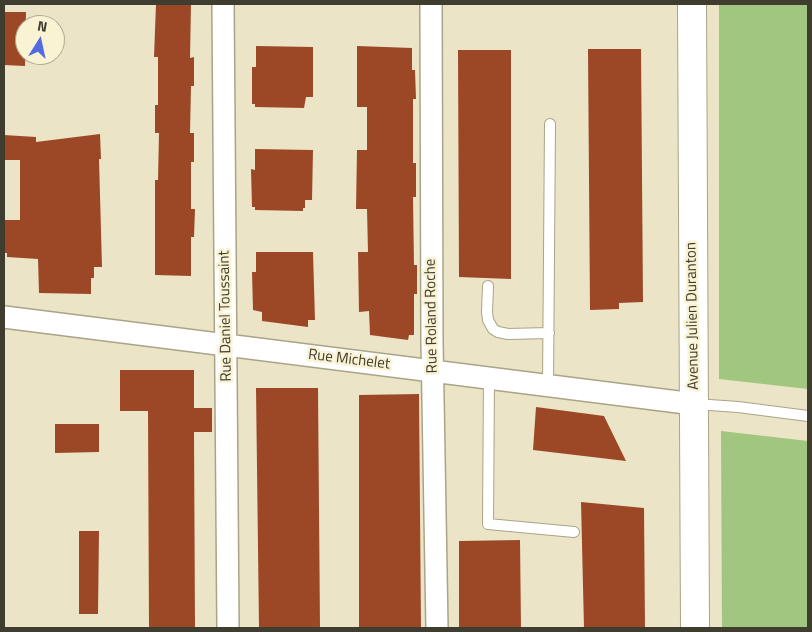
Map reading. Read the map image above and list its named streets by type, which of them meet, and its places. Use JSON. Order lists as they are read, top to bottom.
{
  "streets": {
    "main road": ["Avenue Julien Duranton"],
    "street": ["Rue Daniel Toussaint", "Rue Roland Roche", "Rue Michelet"]
  },
  "crossings": [
    ["Rue Daniel Toussaint", "Rue Michelet"],
    ["Rue Roland Roche", "Rue Michelet"],
    ["Avenue Julien Duranton", "Rue Michelet"]
  ],
  "north": "top"
}
